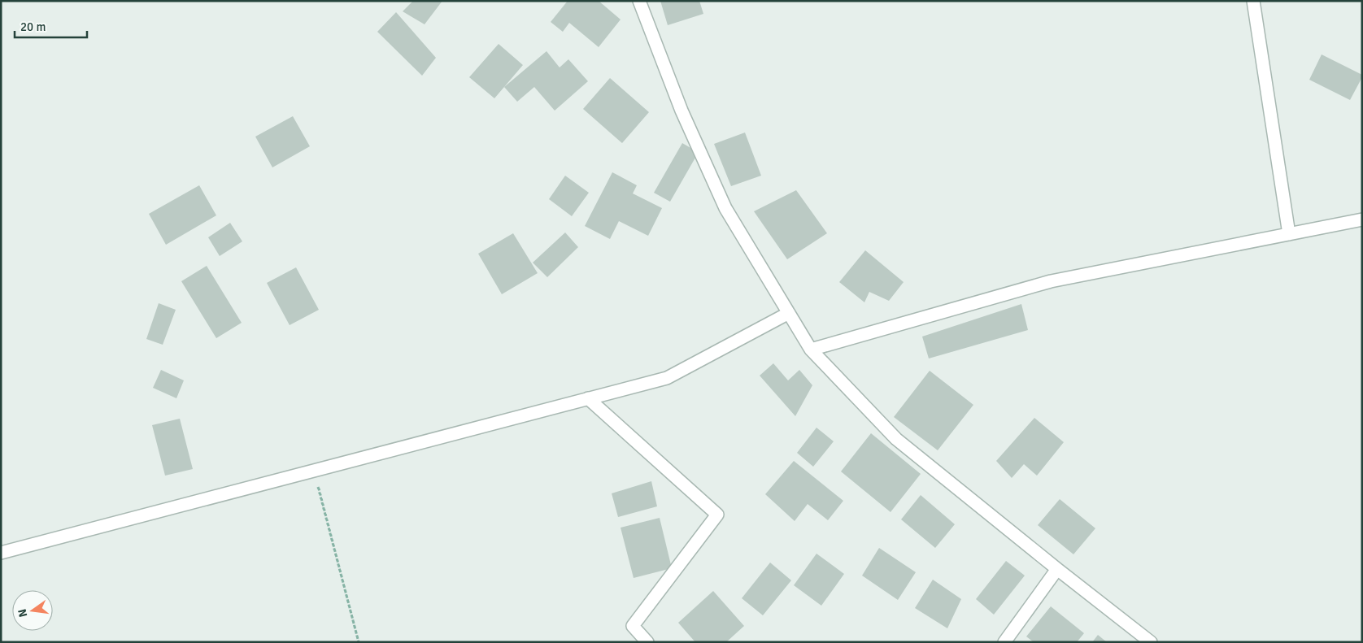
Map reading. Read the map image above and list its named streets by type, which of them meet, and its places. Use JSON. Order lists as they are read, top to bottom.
{
  "scale_bar": "20 m",
  "north": "left"
}
